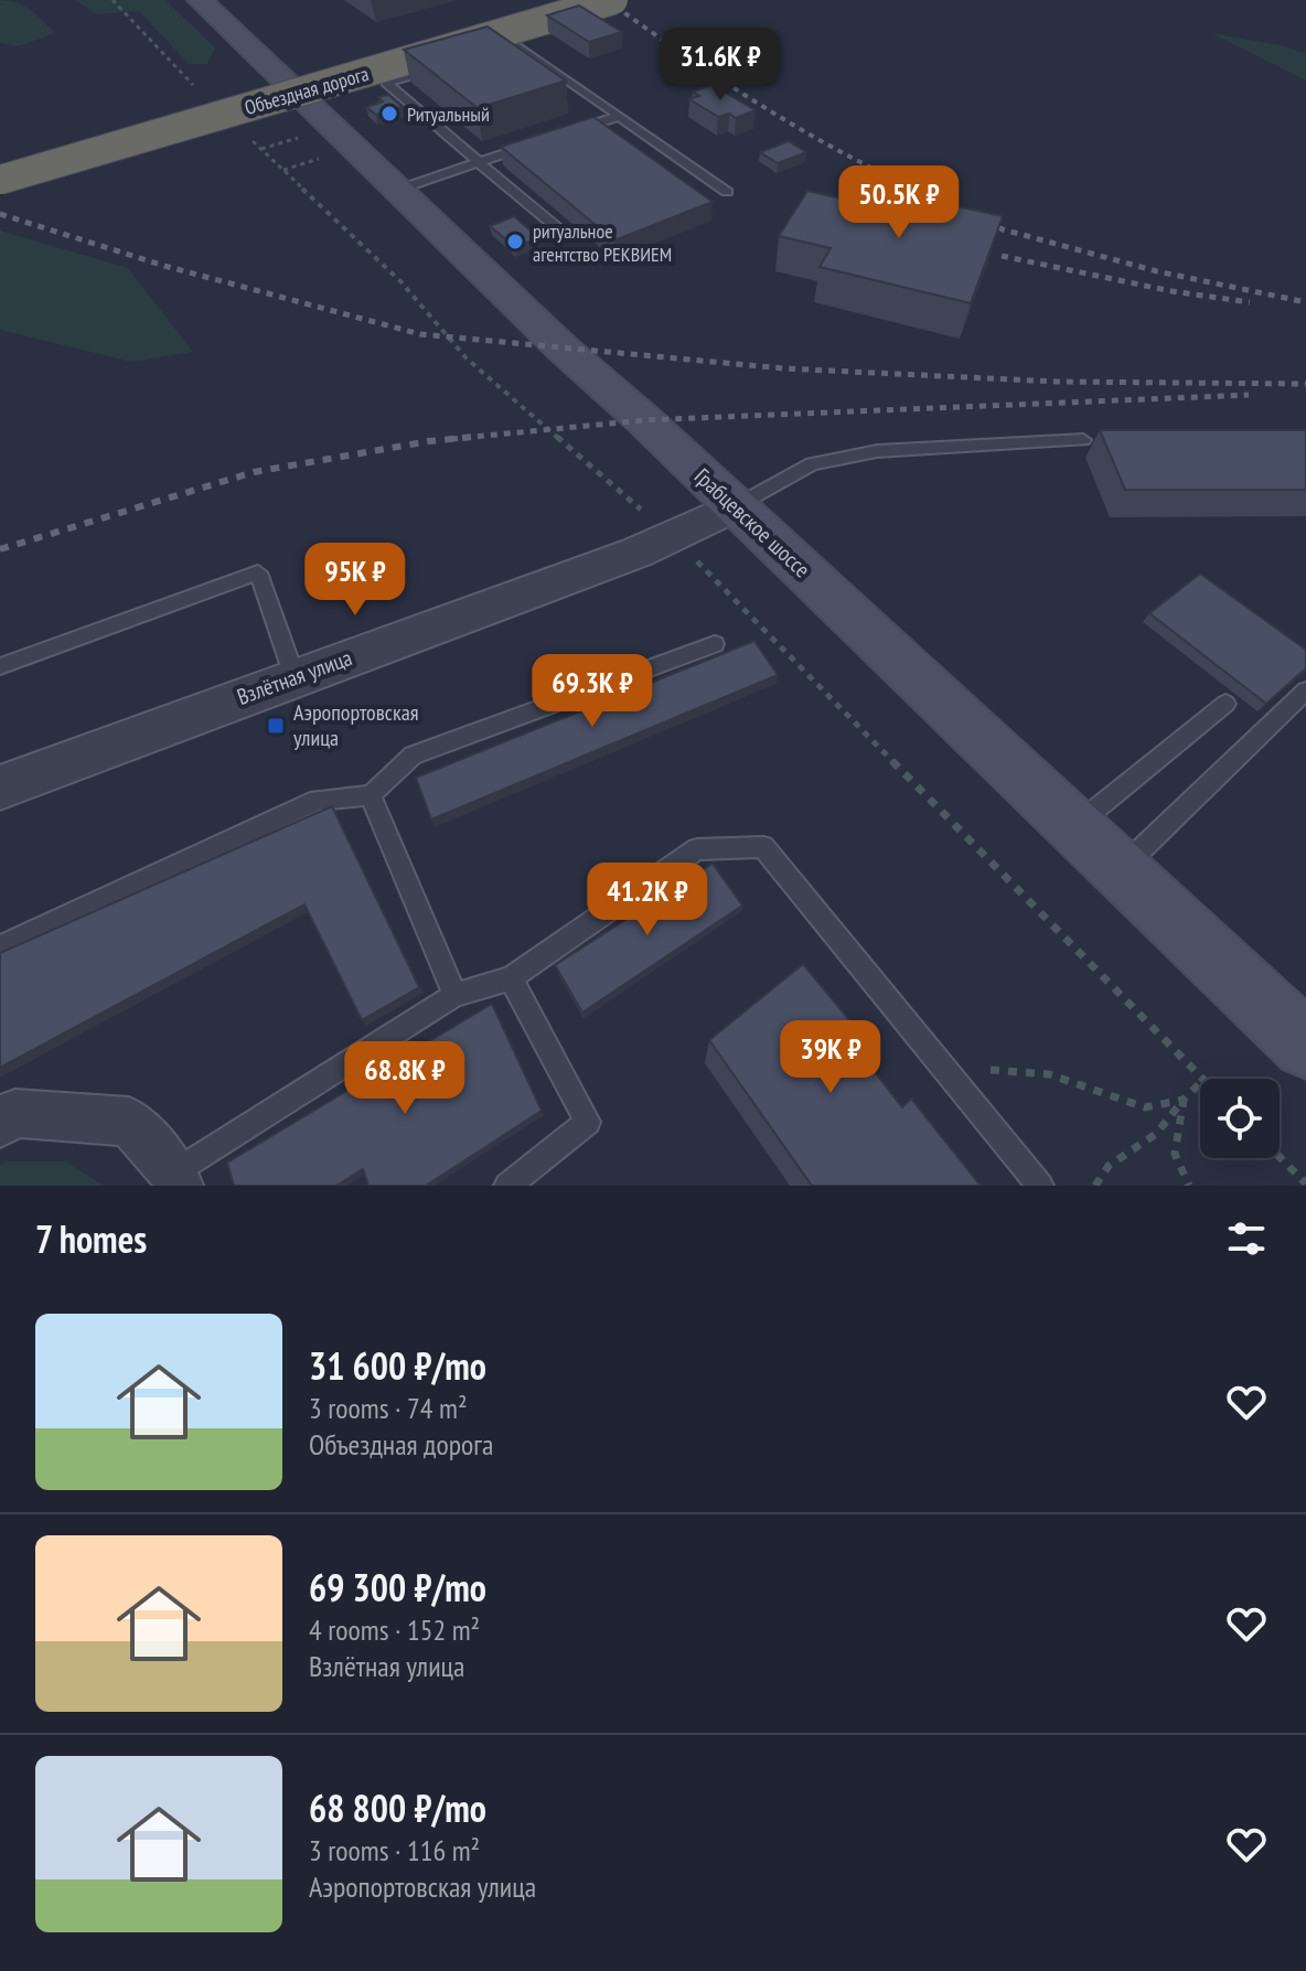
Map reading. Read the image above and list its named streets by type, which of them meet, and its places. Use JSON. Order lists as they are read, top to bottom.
{
  "streets": {
    "highway": ["Объездная дорога"],
    "main road": ["Грабцевское шоссе"],
    "street": ["Взлётная улица"]
  },
  "crossings": [
    ["Грабцевское шоссе", "Взлётная улица"]
  ],
  "places": {
    "other": ["Ритуальный", "ритуальное агентство РЕКВИЕМ"],
    "transit": ["Аэропортовская улица"]
  },
  "page": {
    "price": [
      "31.6K ₽",
      "50.5K ₽",
      "95K ₽",
      "69.3K ₽",
      "41.2K ₽",
      "39K ₽",
      "68.8K ₽"
    ],
    "heading": "7 homes",
    "list": [
      {
        "name": "31 600 ₽/mo",
        "note": "3 rooms · 74 m² · Объездная дорога"
      },
      {
        "name": "69 300 ₽/mo",
        "note": "4 rooms · 152 m² · Взлётная улица"
      },
      {
        "name": "68 800 ₽/mo",
        "note": "3 rooms · 116 m² · Аэропортовская улица"
      }
    ]
  }
}
